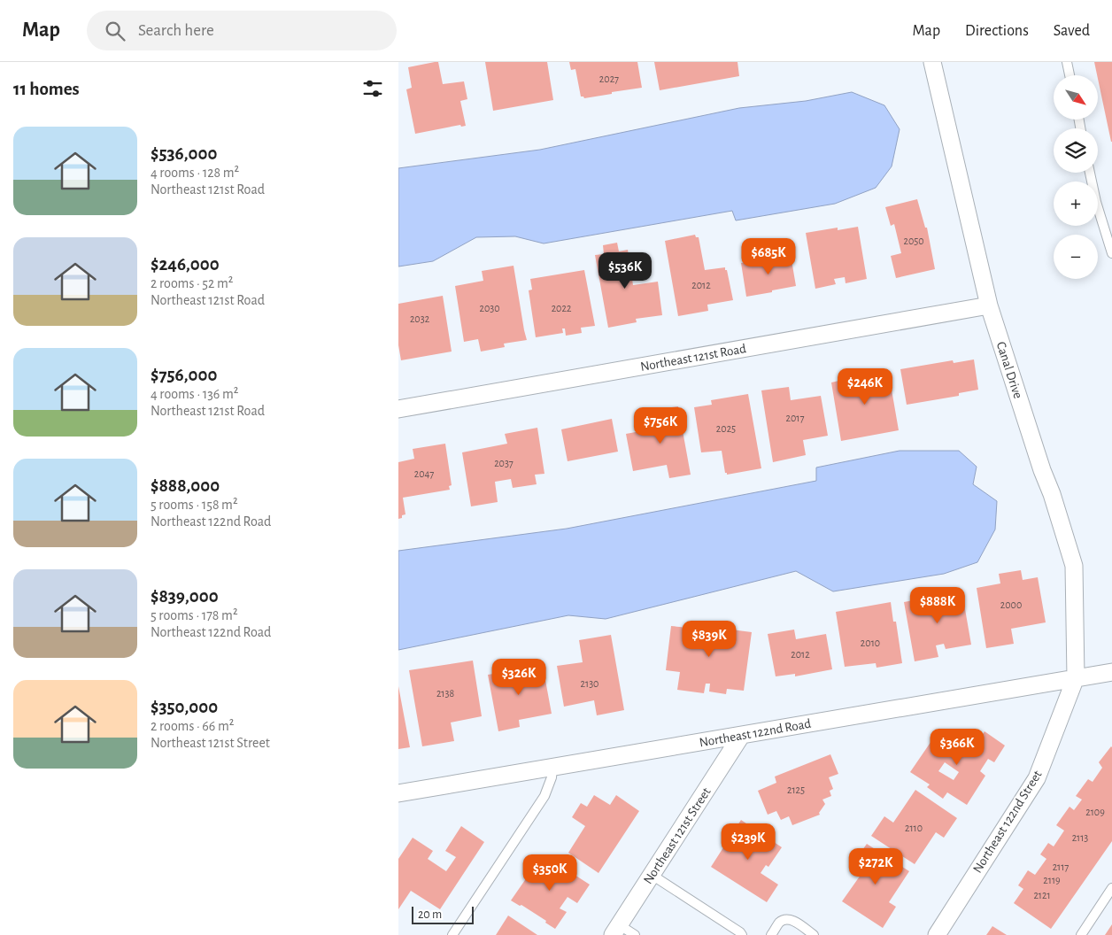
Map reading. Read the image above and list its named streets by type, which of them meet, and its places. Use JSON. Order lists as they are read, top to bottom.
{
  "streets": {
    "street": [
      "Northeast 121st Road",
      "Canal Drive",
      "Northeast 122nd Road",
      "Northeast 122nd Street",
      "Northeast 121st Street"
    ]
  },
  "crossings": [
    ["Northeast 121st Road", "Canal Drive"],
    ["Canal Drive", "Northeast 122nd Road"],
    ["Canal Drive", "Northeast 122nd Street"],
    ["Northeast 122nd Road", "Northeast 122nd Street"],
    ["Northeast 122nd Road", "Northeast 121st Street"]
  ],
  "house_numbers": [
    "2027",
    "2050",
    "2012",
    "2030",
    "2022",
    "2032",
    "2017",
    "2025",
    "2037",
    "2047",
    "2000",
    "2010",
    "2012",
    "2130",
    "2138",
    "2125",
    "2109",
    "2110",
    "2113",
    "2117",
    "2119",
    "2121"
  ],
  "scale_bar": "20 m",
  "north": "bottom right",
  "page": {
    "header": "Map",
    "search": "Search here",
    "nav": ["Map", "Directions", "Saved"],
    "heading": "11 homes",
    "map_buttons": ["+", "−"],
    "list": [
      {
        "name": "$536,000",
        "note": "4 rooms · 128 m² · Northeast 121st Road"
      },
      {
        "name": "$246,000",
        "note": "2 rooms · 52 m² · Northeast 121st Road"
      },
      {
        "name": "$756,000",
        "note": "4 rooms · 136 m² · Northeast 121st Road"
      },
      {
        "name": "$888,000",
        "note": "5 rooms · 158 m² · Northeast 122nd Road"
      },
      {
        "name": "$839,000",
        "note": "5 rooms · 178 m² · Northeast 122nd Road"
      },
      {
        "name": "$350,000",
        "note": "2 rooms · 66 m² · Northeast 121st Street"
      }
    ],
    "price": [
      "$685K",
      "$536K",
      "$246K",
      "$756K",
      "$888K",
      "$839K",
      "$326K",
      "$366K",
      "$239K",
      "$272K",
      "$350K"
    ],
    "scale": "20 m"
  }
}
